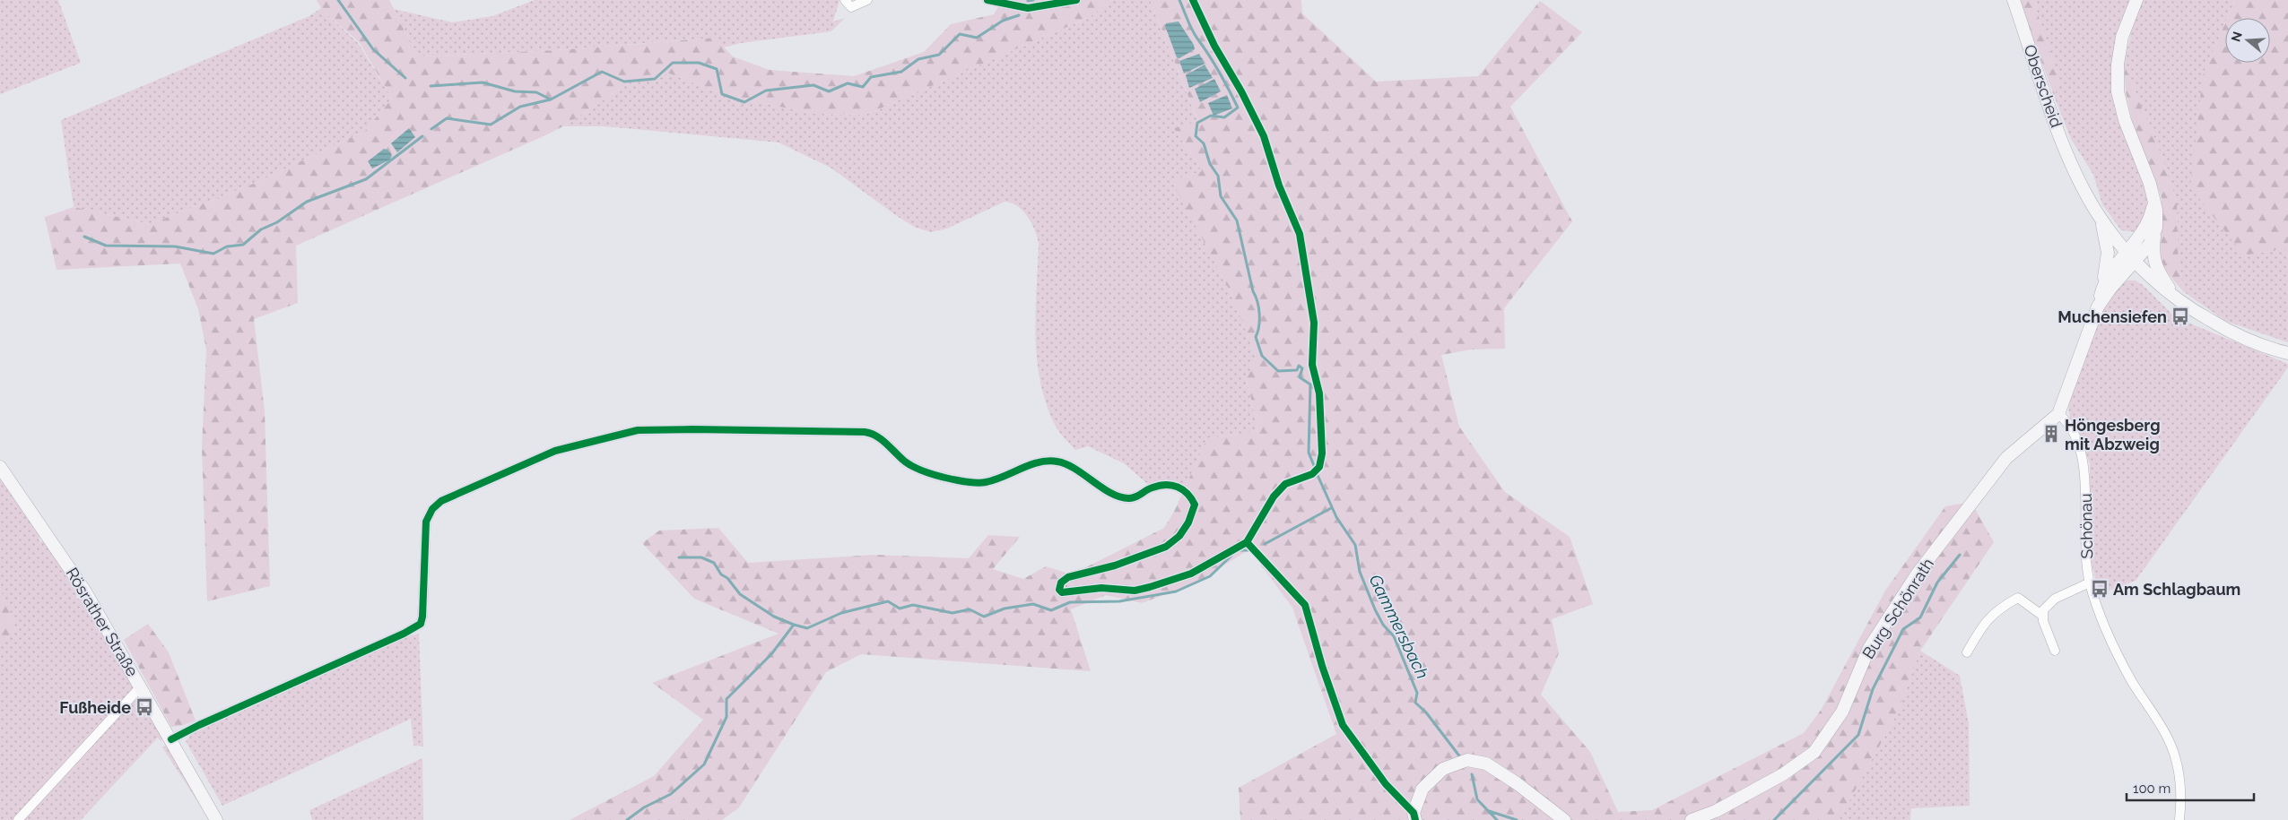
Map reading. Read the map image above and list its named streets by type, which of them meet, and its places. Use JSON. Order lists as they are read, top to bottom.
{
  "streets": {
    "street": [
      "Oberscheid",
      "Schönau",
      "Burg Schönrath",
      "Rösrather Straße"
    ]
  },
  "crossings": [
    ["Schönau", "Burg Schönrath"]
  ],
  "water": ["Gammersbach"],
  "places": {
    "bus stop": ["Muchensiefen", "Am Schlagbaum", "Fußheide"],
    "building": ["Höngesberg mit Abzweig"]
  },
  "scale_bar": "100 m",
  "north": "left"
}
